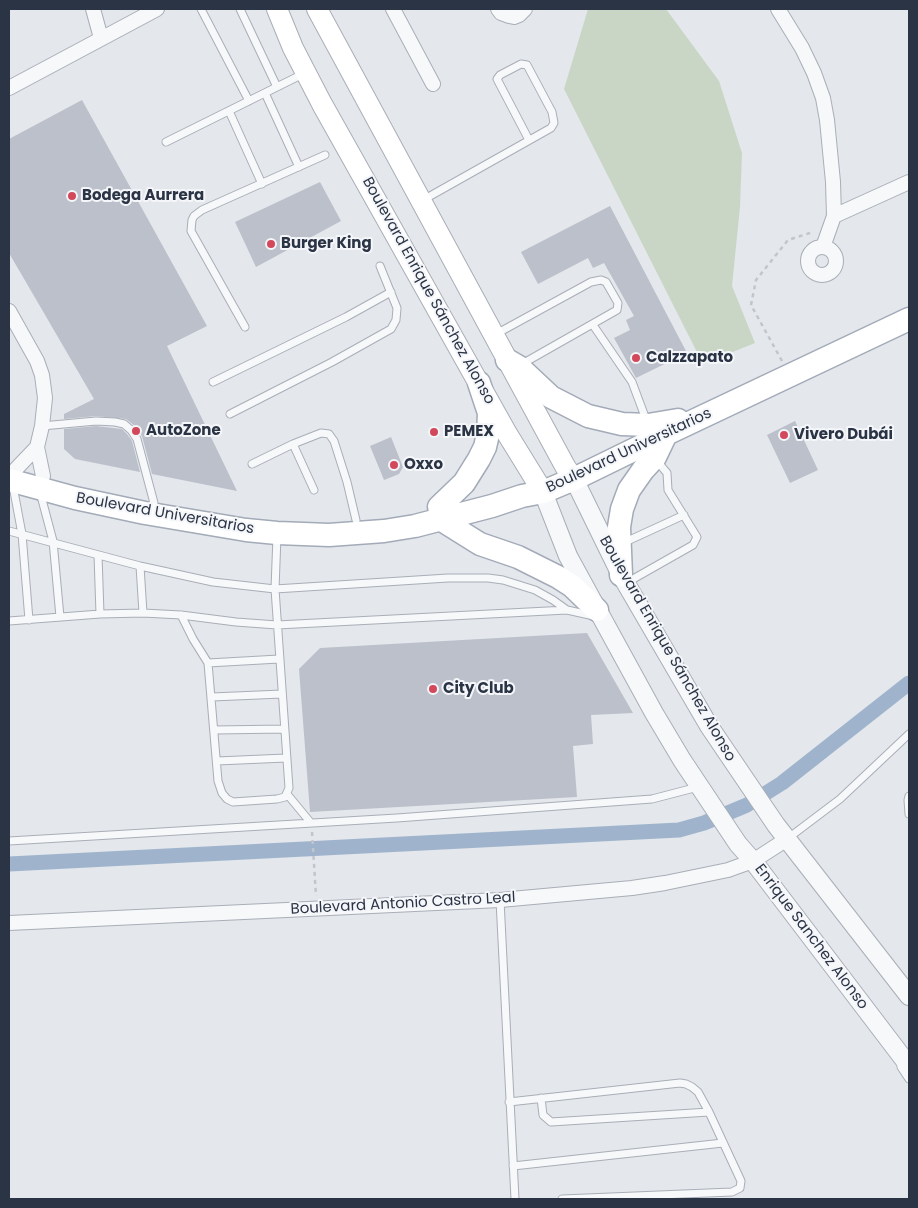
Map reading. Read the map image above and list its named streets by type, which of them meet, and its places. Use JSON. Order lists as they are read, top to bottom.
{
  "streets": {
    "main road": ["Boulevard Enrique Sánchez Alonso", "Boulevard Universitarios"],
    "street": ["Boulevard Antonio Castro Leal", "Enrique Sanchez Alonso"]
  },
  "crossings": [
    ["Boulevard Enrique Sánchez Alonso", "Boulevard Universitarios"],
    ["Boulevard Enrique Sánchez Alonso", "Boulevard Antonio Castro Leal"],
    ["Boulevard Enrique Sánchez Alonso", "Enrique Sanchez Alonso"],
    ["Boulevard Antonio Castro Leal", "Enrique Sanchez Alonso"]
  ],
  "places": [
    "Bodega Aurrera",
    "Burger King",
    "Calzzapato",
    "AutoZone",
    "PEMEX",
    "Vivero Dubái",
    "Oxxo",
    "City Club"
  ]
}
